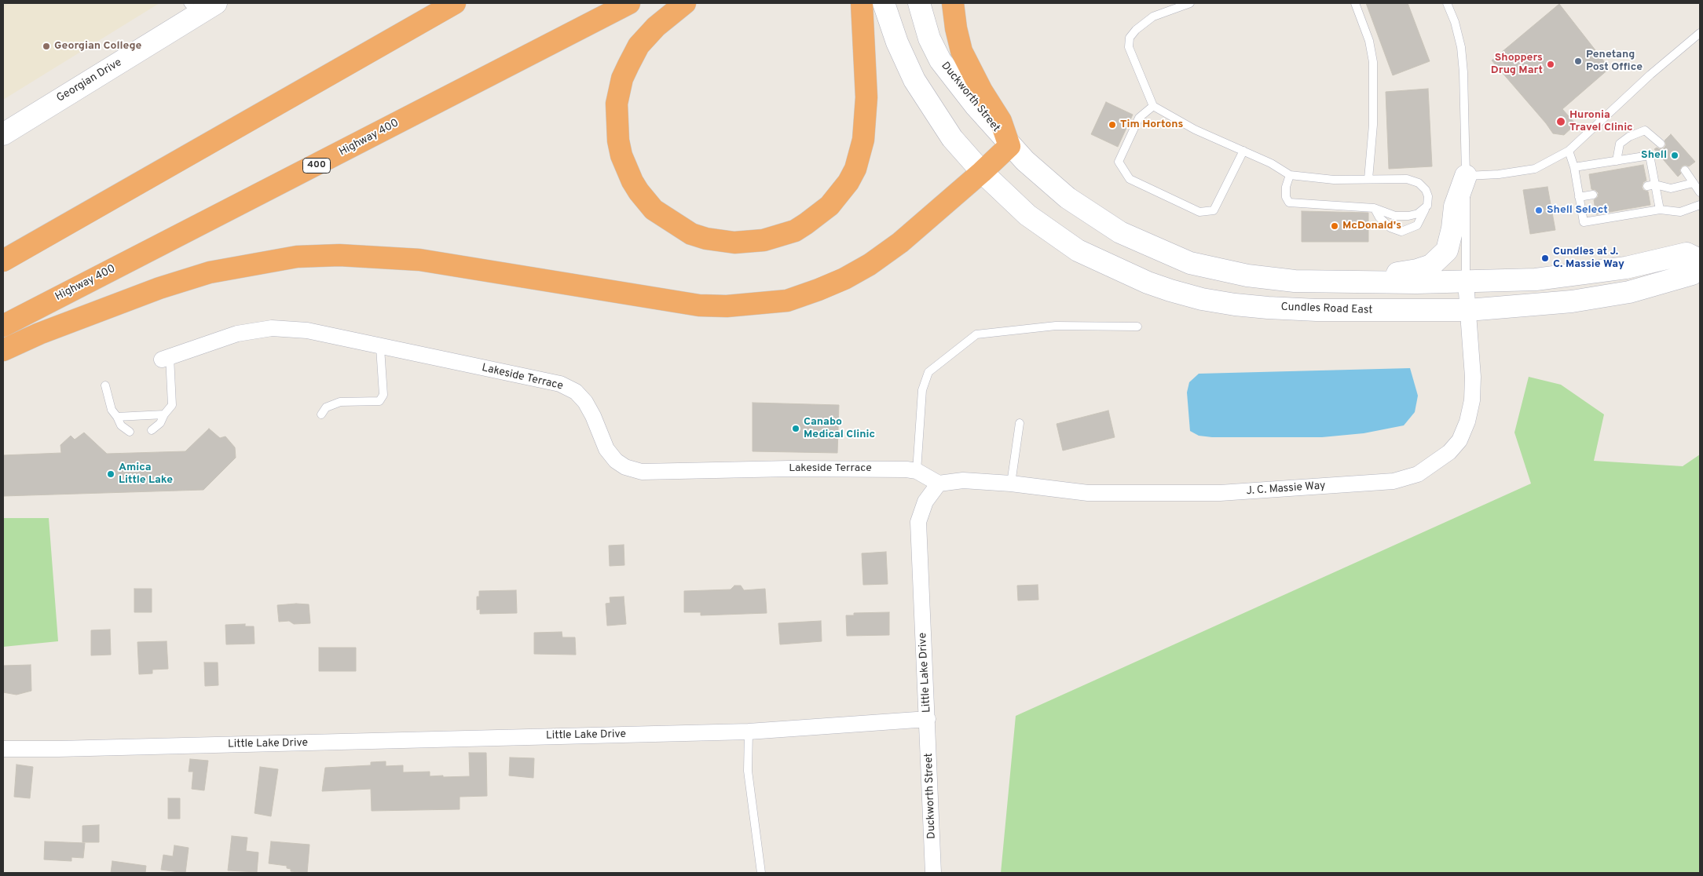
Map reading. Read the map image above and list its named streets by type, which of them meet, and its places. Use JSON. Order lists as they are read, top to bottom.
{
  "streets": {
    "highway": ["Highway 400", "400"],
    "main road": ["Georgian Drive", "Duckworth Street", "Cundles Road East"],
    "street": ["Lakeside Terrace", "J. C. Massie Way", "Little Lake Drive"]
  },
  "crossings": [
    ["Duckworth Street", "Little Lake Drive"],
    ["Cundles Road East", "J. C. Massie Way"],
    ["Lakeside Terrace", "J. C. Massie Way"],
    ["Lakeside Terrace", "Little Lake Drive"],
    ["J. C. Massie Way", "Little Lake Drive"]
  ],
  "places": [
    "Georgian College",
    "Penetang Post Office",
    "Shoppers Drug Mart",
    "Huronia Travel Clinic",
    "Tim Hortons",
    "Shell",
    "Shell Select",
    "McDonald's",
    "Cundles at J. C. Massie Way",
    "Canabo Medical Clinic",
    "Amica Little Lake"
  ]
}
